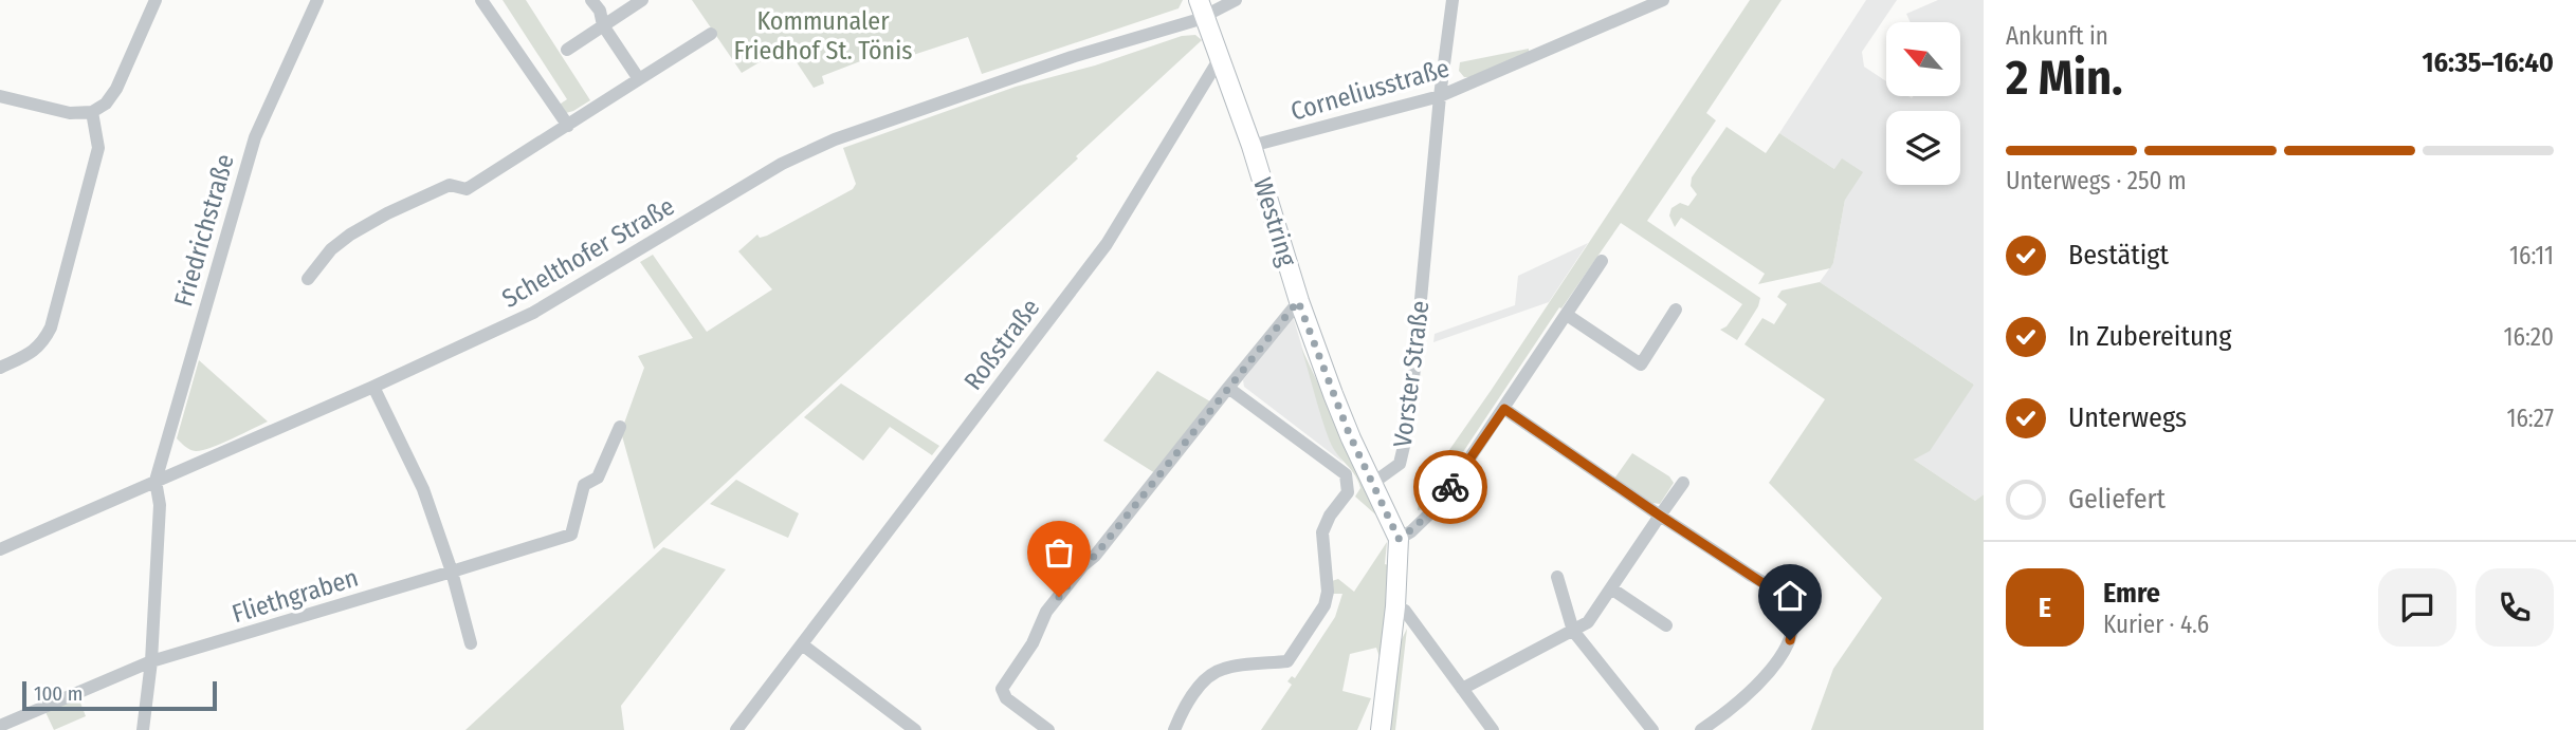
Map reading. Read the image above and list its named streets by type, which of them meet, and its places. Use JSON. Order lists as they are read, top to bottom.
{
  "streets": {
    "street": [
      "Corneliusstraße",
      "Westring",
      "Friedrichstraße",
      "Schelthofer Straße",
      "Roßstraße",
      "Vorster Straße",
      "Fliethgraben"
    ]
  },
  "crossings": [
    ["Corneliusstraße", "Westring"],
    ["Corneliusstraße", "Vorster Straße"],
    ["Westring", "Schelthofer Straße"],
    ["Westring", "Roßstraße"],
    ["Westring", "Vorster Straße"],
    ["Friedrichstraße", "Schelthofer Straße"]
  ],
  "parks": ["Kommunaler Friedhof St. Tönis"],
  "scale_bar": "100 m",
  "north": "top left",
  "page": {
    "heading": ["2 Min.", "Ankunft in", "16:35–16:40"],
    "panel": ["Emre", "Kurier · 4.6"],
    "bar": "Unterwegs · 250 m",
    "list": [
      ["Bestätigt", "16:11"],
      ["In Zubereitung", "16:20"],
      ["Unterwegs", "16:27"],
      "Geliefert"
    ],
    "round": "E",
    "scale": "100 m"
  }
}
